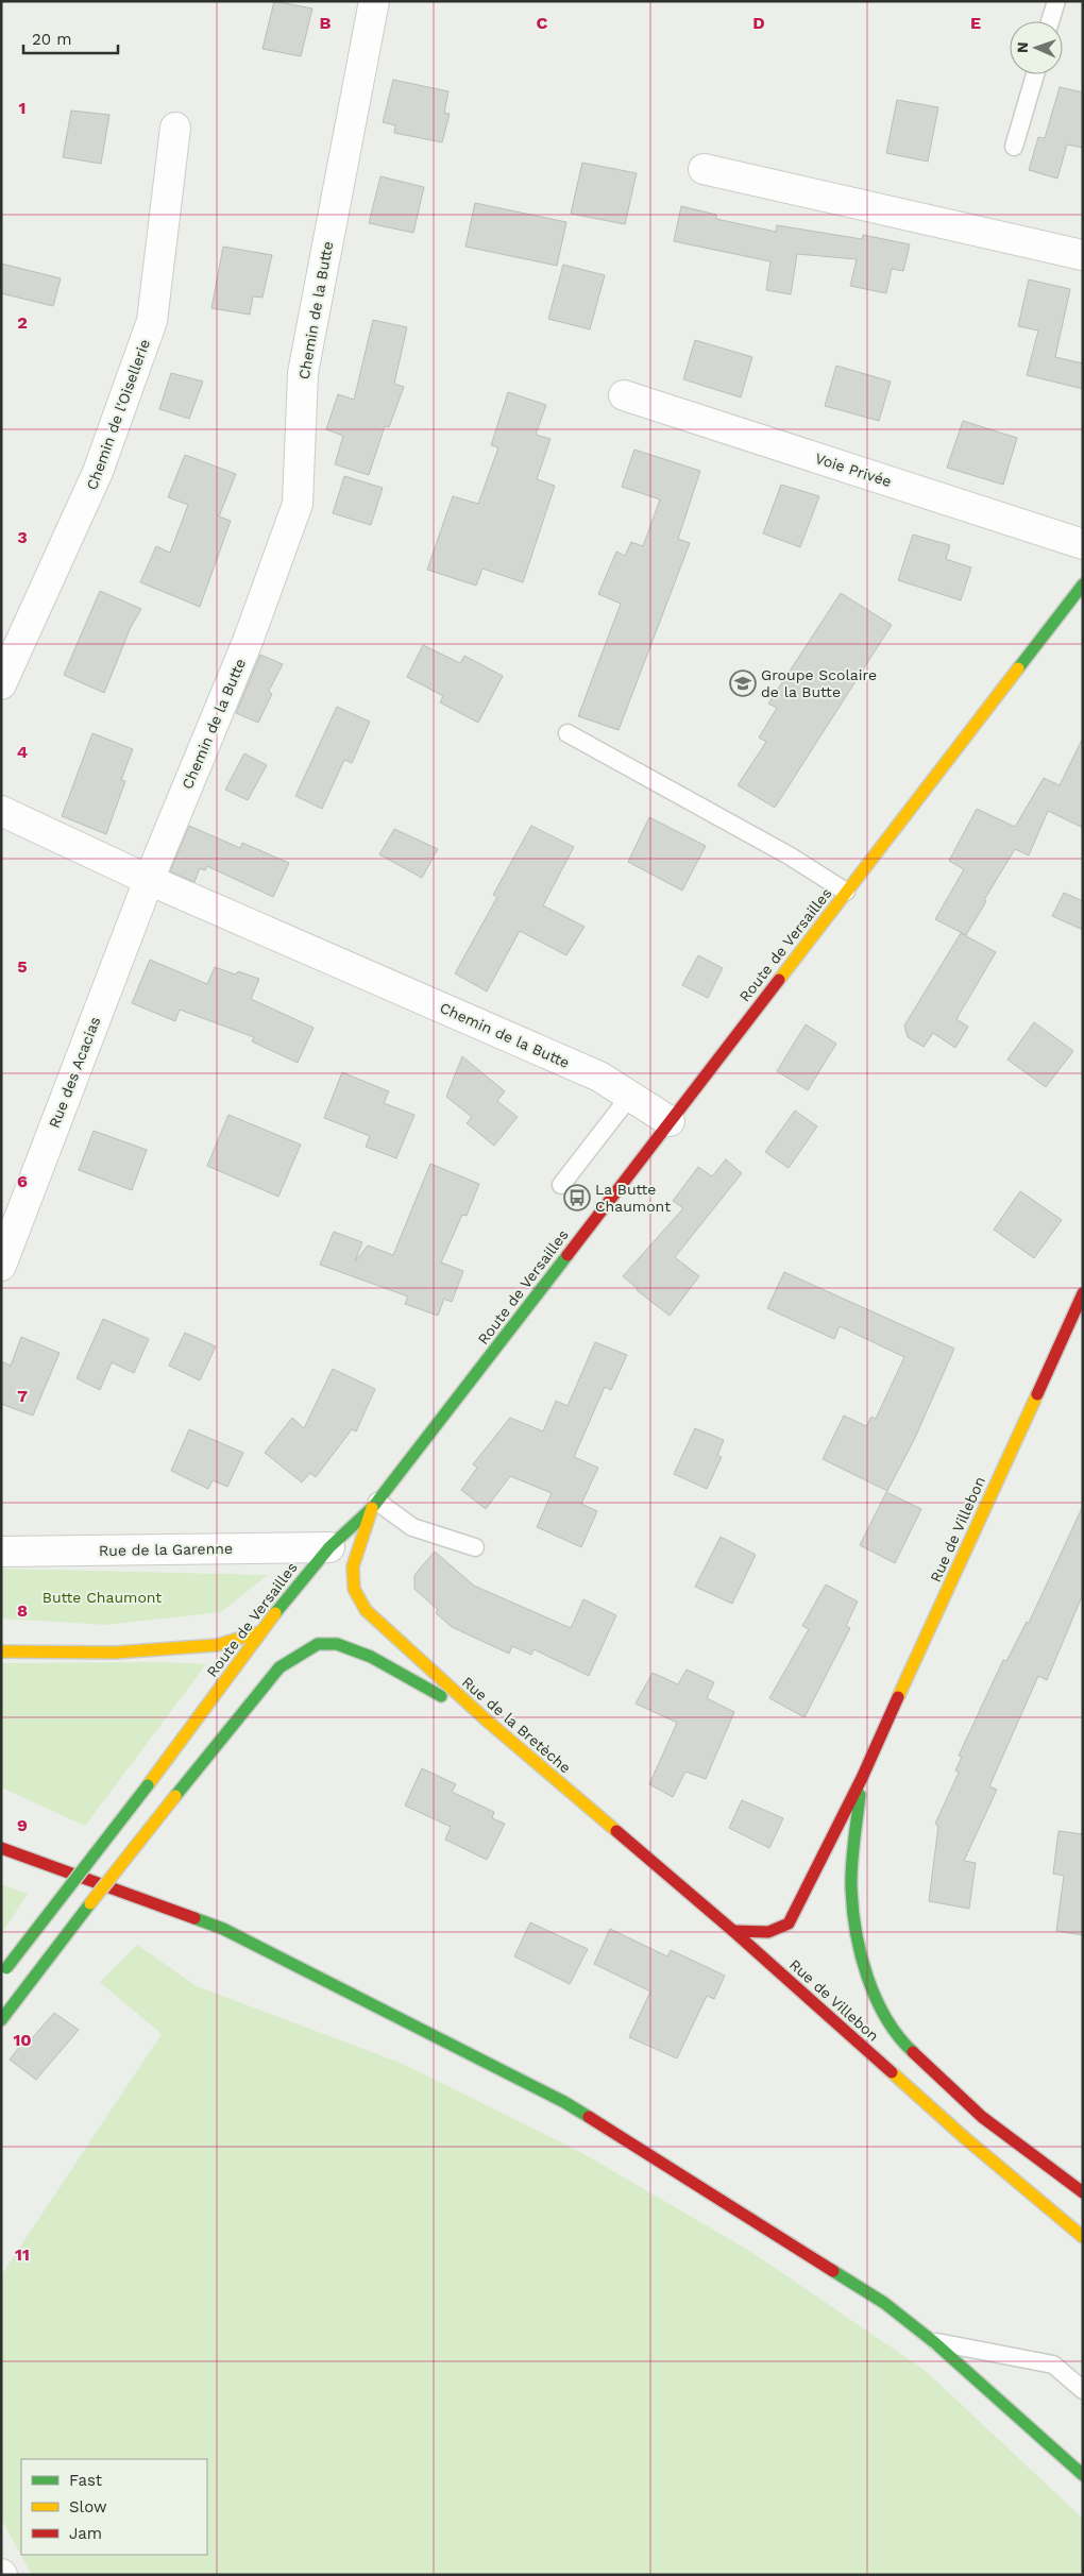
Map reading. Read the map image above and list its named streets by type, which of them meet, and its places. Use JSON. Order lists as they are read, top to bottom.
{
  "streets": {
    "main road": ["Route de Versailles", "Rue de Villebon", "Rue de la Bretèche"],
    "street": [
      "Chemin de la Butte",
      "Chemin de l'Oisellerie",
      "Voie Privée",
      "Rue des Acacias",
      "Rue de la Garenne"
    ]
  },
  "crossings": [
    ["Chemin de la Butte", "Route de Versailles"],
    ["Chemin de la Butte", "Rue des Acacias"],
    ["Route de Versailles", "Rue de la Garenne"],
    ["Route de Versailles", "Rue de la Bretèche"],
    ["Rue de Villebon", "Rue de la Bretèche"]
  ],
  "parks": ["Butte Chaumont"],
  "places": {
    "school or university": ["Groupe Scolaire de la Butte"],
    "bus stop": ["La Butte Chaumont"]
  },
  "legend": ["Fast", "Slow", "Jam"],
  "scale_bar": "20 m",
  "north": "left",
  "grid": {
    "columns": [
      "B",
      "C",
      "D",
      "E"
    ],
    "rows": [
      "1",
      "2",
      "3",
      "4",
      "5",
      "6",
      "7",
      "8",
      "9",
      "10",
      "11"
    ]
  }
}
